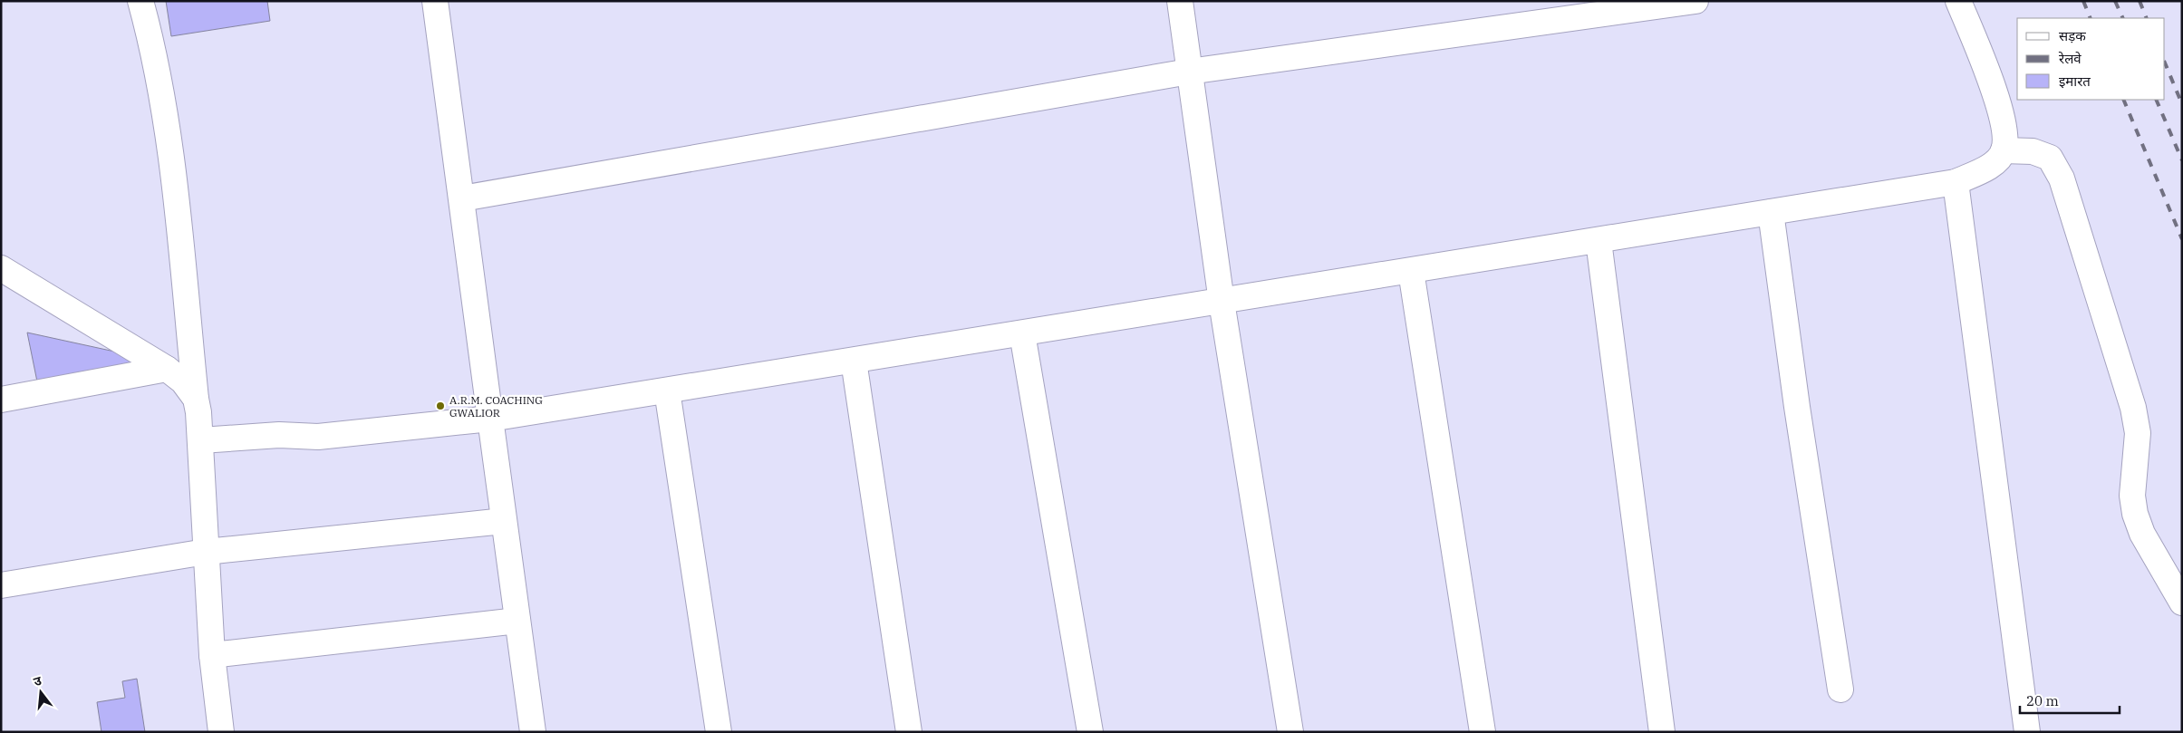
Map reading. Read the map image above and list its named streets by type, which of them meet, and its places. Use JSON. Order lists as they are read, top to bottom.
{
  "places": ["A.R.M. COACHING GWALIOR"],
  "legend": ["सड़क", "रेलवे", "इमारत"],
  "scale_bar": "20 m",
  "north": "top"
}
